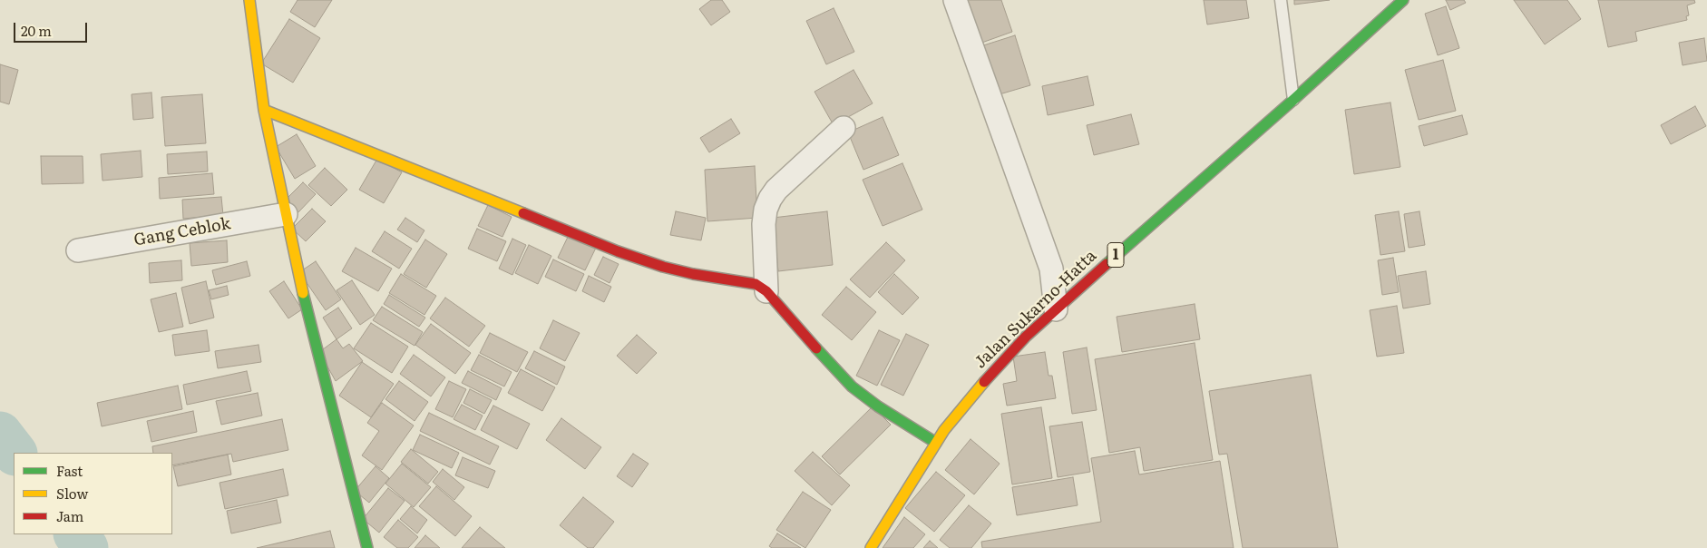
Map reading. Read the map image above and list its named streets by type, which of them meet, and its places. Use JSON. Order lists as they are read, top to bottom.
{
  "streets": {
    "main road": ["1", "Jalan Sukarno-Hatta"],
    "street": ["Gang Ceblok"]
  },
  "legend": ["Fast", "Slow", "Jam"],
  "scale_bar": "20 m"
}
